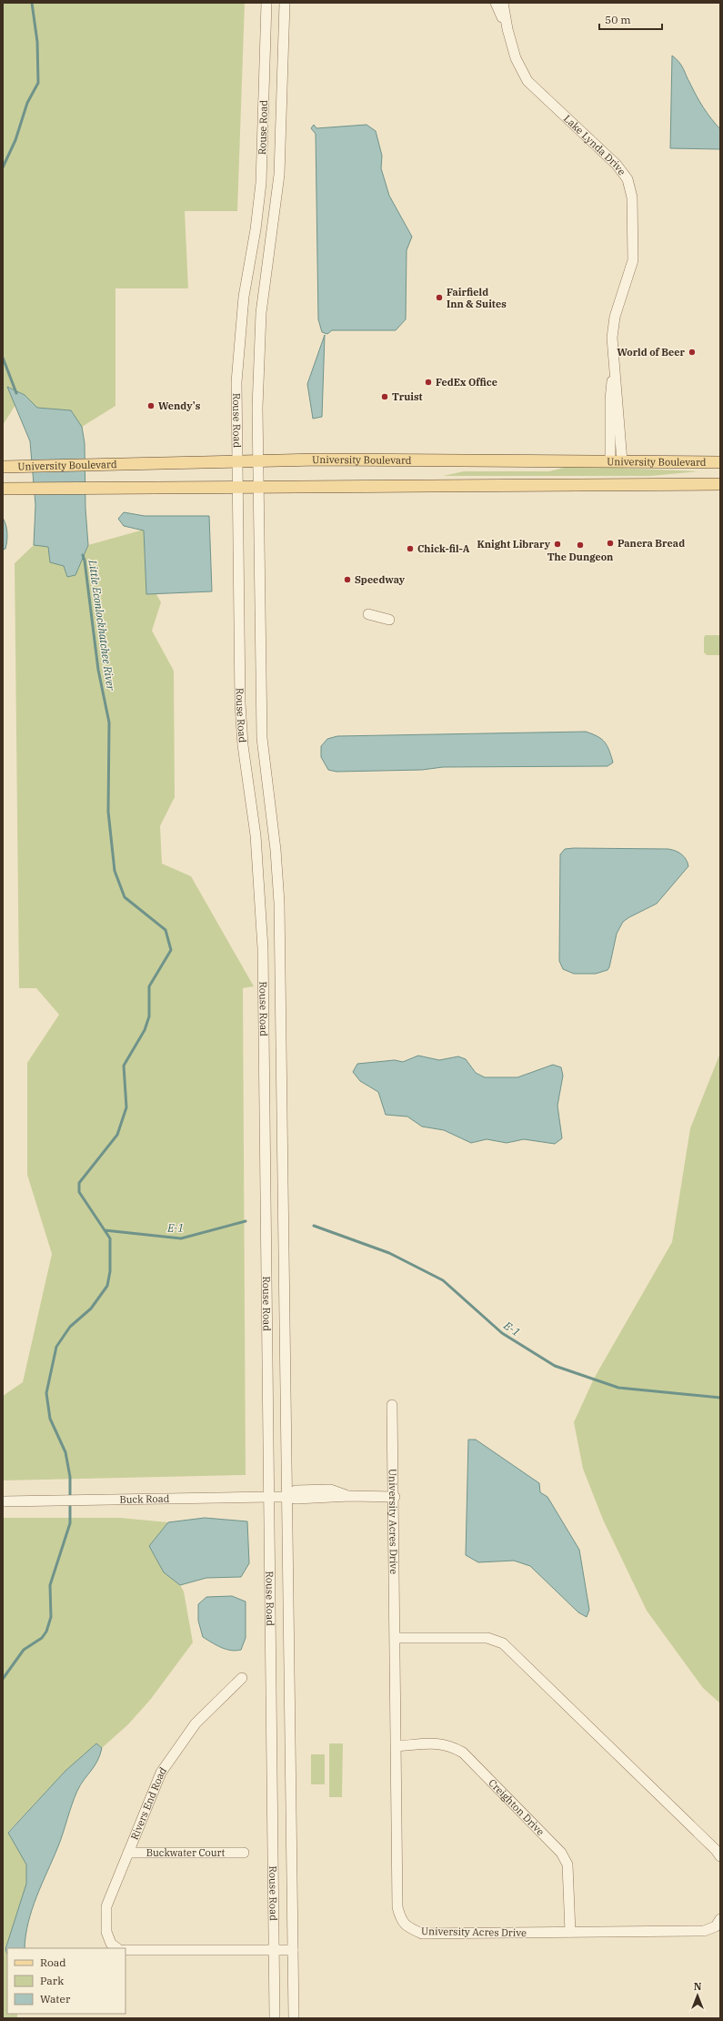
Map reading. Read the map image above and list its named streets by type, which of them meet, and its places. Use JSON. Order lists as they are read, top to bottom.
{
  "streets": {
    "main road": ["University Boulevard"],
    "street": [
      "Rouse Road",
      "Lake Lynda Drive",
      "Buck Road",
      "University Acres Drive",
      "Rivers End Road",
      "Creighton Drive",
      "Buckwater Court"
    ]
  },
  "crossings": [
    ["Rouse Road", "University Boulevard"],
    ["Rouse Road", "Buck Road"],
    ["Lake Lynda Drive", "University Boulevard"],
    ["Buck Road", "University Acres Drive"],
    ["University Acres Drive", "Creighton Drive"],
    ["Rivers End Road", "Buckwater Court"]
  ],
  "water": ["Little Econlockhatchee River", "E-1"],
  "places": [
    "Fairfield Inn & Suites",
    "World of Beer",
    "FedEx Office",
    "Truist",
    "Wendy's",
    "Panera Bread",
    "Knight Library",
    "The Dungeon",
    "Chick-fil-A",
    "Speedway"
  ],
  "legend": ["Road", "Park", "Water"],
  "scale_bar": "50 m",
  "north": "top"
}
